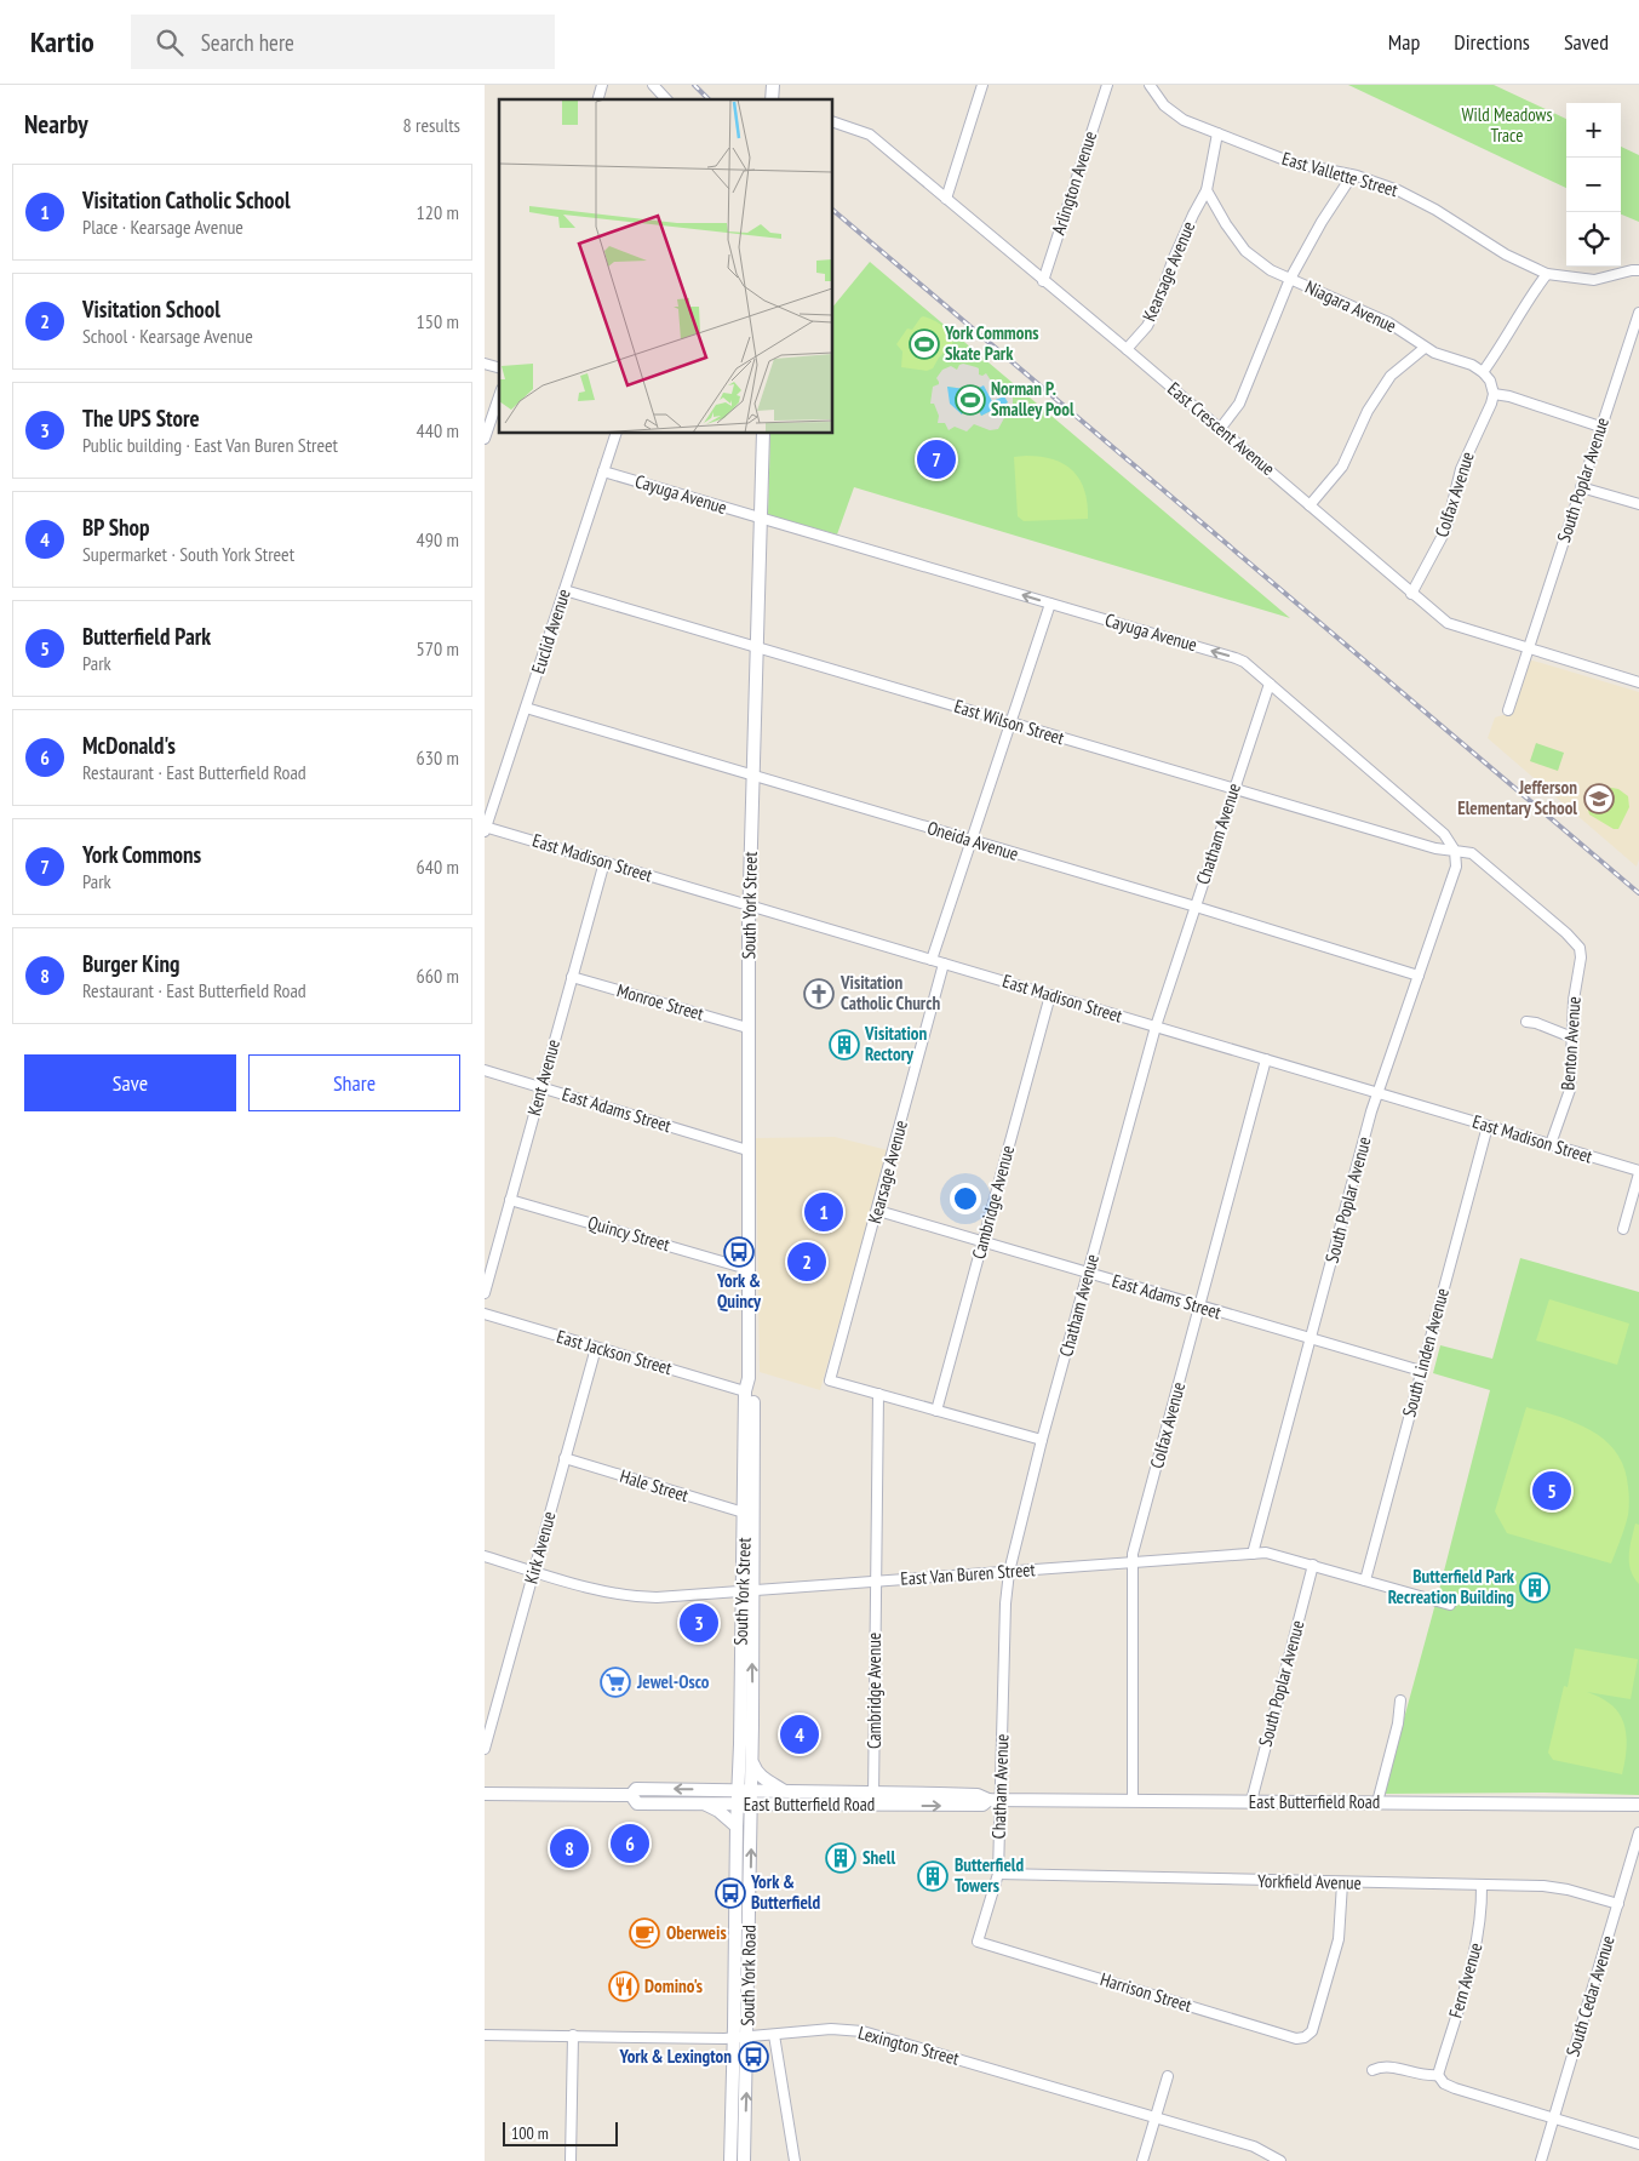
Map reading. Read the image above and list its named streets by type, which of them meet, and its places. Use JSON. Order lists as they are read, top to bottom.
{
  "streets": {
    "main road": ["South York Street", "East Butterfield Road", "South York Road"],
    "street": [
      "East Vallette Street",
      "Arlington Avenue",
      "Kearsage Avenue",
      "Niagara Avenue",
      "East Crescent Avenue",
      "South Poplar Avenue",
      "Cayuga Avenue",
      "Colfax Avenue",
      "Euclid Avenue",
      "East Wilson Street",
      "Chatham Avenue",
      "Oneida Avenue",
      "East Madison Street",
      "Monroe Street",
      "Benton Avenue",
      "Kent Avenue",
      "East Adams Street",
      "Cambridge Avenue",
      "Quincy Street",
      "East Jackson Street",
      "South Linden Avenue",
      "Hale Street",
      "Kirk Avenue",
      "East Van Buren Street",
      "Yorkfield Avenue",
      "Fern Avenue",
      "Harrison Street",
      "South Cedar Avenue",
      "Lexington Street"
    ]
  },
  "crossings": [
    ["Arlington Avenue", "East Crescent Avenue"],
    ["Kearsage Avenue", "Niagara Avenue"],
    ["Kearsage Avenue", "East Crescent Avenue"],
    ["Kearsage Avenue", "East Madison Street"],
    ["Kearsage Avenue", "East Adams Street"],
    ["Kearsage Avenue", "Cambridge Avenue"],
    ["East Crescent Avenue", "South Poplar Avenue"],
    ["East Crescent Avenue", "Colfax Avenue"],
    ["South Poplar Avenue", "Cayuga Avenue"],
    ["South Poplar Avenue", "East Wilson Street"],
    ["South Poplar Avenue", "Oneida Avenue"],
    ["South Poplar Avenue", "East Madison Street"],
    ["South Poplar Avenue", "East Adams Street"],
    ["South Poplar Avenue", "East Van Buren Street"],
    ["South Poplar Avenue", "East Butterfield Road"],
    ["Cayuga Avenue", "Euclid Avenue"],
    ["Cayuga Avenue", "East Wilson Street"],
    ["Cayuga Avenue", "Chatham Avenue"],
    ["Cayuga Avenue", "South York Street"],
    ["Cayuga Avenue", "Benton Avenue"],
    ["Colfax Avenue", "East Madison Street"],
    ["Colfax Avenue", "East Adams Street"],
    ["Colfax Avenue", "East Van Buren Street"],
    ["Colfax Avenue", "East Butterfield Road"],
    ["Euclid Avenue", "East Wilson Street"],
    ["Euclid Avenue", "Oneida Avenue"],
    ["Euclid Avenue", "East Madison Street"],
    ["East Wilson Street", "Chatham Avenue"],
    ["East Wilson Street", "South York Street"],
    ["Chatham Avenue", "Oneida Avenue"],
    ["Chatham Avenue", "East Madison Street"],
    ["Chatham Avenue", "East Adams Street"],
    ["Chatham Avenue", "East Van Buren Street"],
    ["Chatham Avenue", "East Butterfield Road"],
    ["Chatham Avenue", "Yorkfield Avenue"],
    ["Chatham Avenue", "Harrison Street"],
    ["Oneida Avenue", "South York Street"],
    ["East Madison Street", "South York Street"],
    ["East Madison Street", "Benton Avenue"],
    ["East Madison Street", "Kent Avenue"],
    ["East Madison Street", "Cambridge Avenue"],
    ["East Madison Street", "South Linden Avenue"],
    ["South York Street", "Monroe Street"],
    ["South York Street", "East Adams Street"],
    ["South York Street", "Quincy Street"],
    ["South York Street", "East Jackson Street"],
    ["South York Street", "Hale Street"],
    ["South York Street", "East Van Buren Street"],
    ["South York Street", "East Butterfield Road"],
    ["South York Street", "South York Road"],
    ["Monroe Street", "Kent Avenue"],
    ["Kent Avenue", "East Adams Street"],
    ["Kent Avenue", "Quincy Street"],
    ["East Adams Street", "Cambridge Avenue"],
    ["East Adams Street", "South Linden Avenue"],
    ["Cambridge Avenue", "East Van Buren Street"],
    ["Cambridge Avenue", "East Butterfield Road"],
    ["East Jackson Street", "Kirk Avenue"],
    ["South Linden Avenue", "East Van Buren Street"],
    ["Hale Street", "Kirk Avenue"],
    ["Kirk Avenue", "East Van Buren Street"],
    ["East Butterfield Road", "South York Road"],
    ["Yorkfield Avenue", "Fern Avenue"],
    ["Yorkfield Avenue", "Harrison Street"],
    ["Yorkfield Avenue", "South Cedar Avenue"],
    ["South York Road", "Lexington Street"]
  ],
  "one_way": ["Cayuga Avenue"],
  "parks": ["Wild Meadows Trace"],
  "places": {
    "sports": ["York Commons Skate Park", "Norman P. Smalley Pool"],
    "school or university": ["Jefferson Elementary School"],
    "church": ["Visitation Catholic Church"],
    "building": [
      "Visitation Rectory",
      "Butterfield Park Recreation Building",
      "Shell",
      "Butterfield Towers"
    ],
    "bus stop": ["York & Quincy", "York & Butterfield", "York & Lexington"],
    "supermarket": ["Jewel-Osco"],
    "cafe": ["Oberweis"],
    "restaurant": ["Domino's"]
  },
  "scale_bar": "100 m",
  "page": {
    "header": "Kartio",
    "search": "Search here",
    "nav": ["Map", "Directions", "Saved"],
    "heading": ["Nearby", "8 results"],
    "map_buttons": ["+", "−"],
    "list": [
      {
        "mark": "1",
        "name": "Visitation Catholic School",
        "note": "Place · Kearsage Avenue",
        "value": "120 m"
      },
      {
        "mark": "2",
        "name": "Visitation School",
        "note": "School · Kearsage Avenue",
        "value": "150 m"
      },
      {
        "mark": "3",
        "name": "The UPS Store",
        "note": "Public building · East Van Buren Street",
        "value": "440 m"
      },
      {
        "mark": "4",
        "name": "BP Shop",
        "note": "Supermarket · South York Street",
        "value": "490 m"
      },
      {
        "mark": "5",
        "name": "Butterfield Park",
        "note": "Park",
        "value": "570 m"
      },
      {
        "mark": "6",
        "name": "McDonald's",
        "note": "Restaurant · East Butterfield Road",
        "value": "630 m"
      },
      {
        "mark": "7",
        "name": "York Commons",
        "note": "Park",
        "value": "640 m"
      },
      {
        "mark": "8",
        "name": "Burger King",
        "note": "Restaurant · East Butterfield Road",
        "value": "660 m"
      }
    ],
    "pins": [
      "7",
      "1",
      "2",
      "5",
      "3",
      "4",
      "6",
      "8"
    ],
    "buttons": ["Save", "Share"],
    "scale": "100 m"
  }
}
